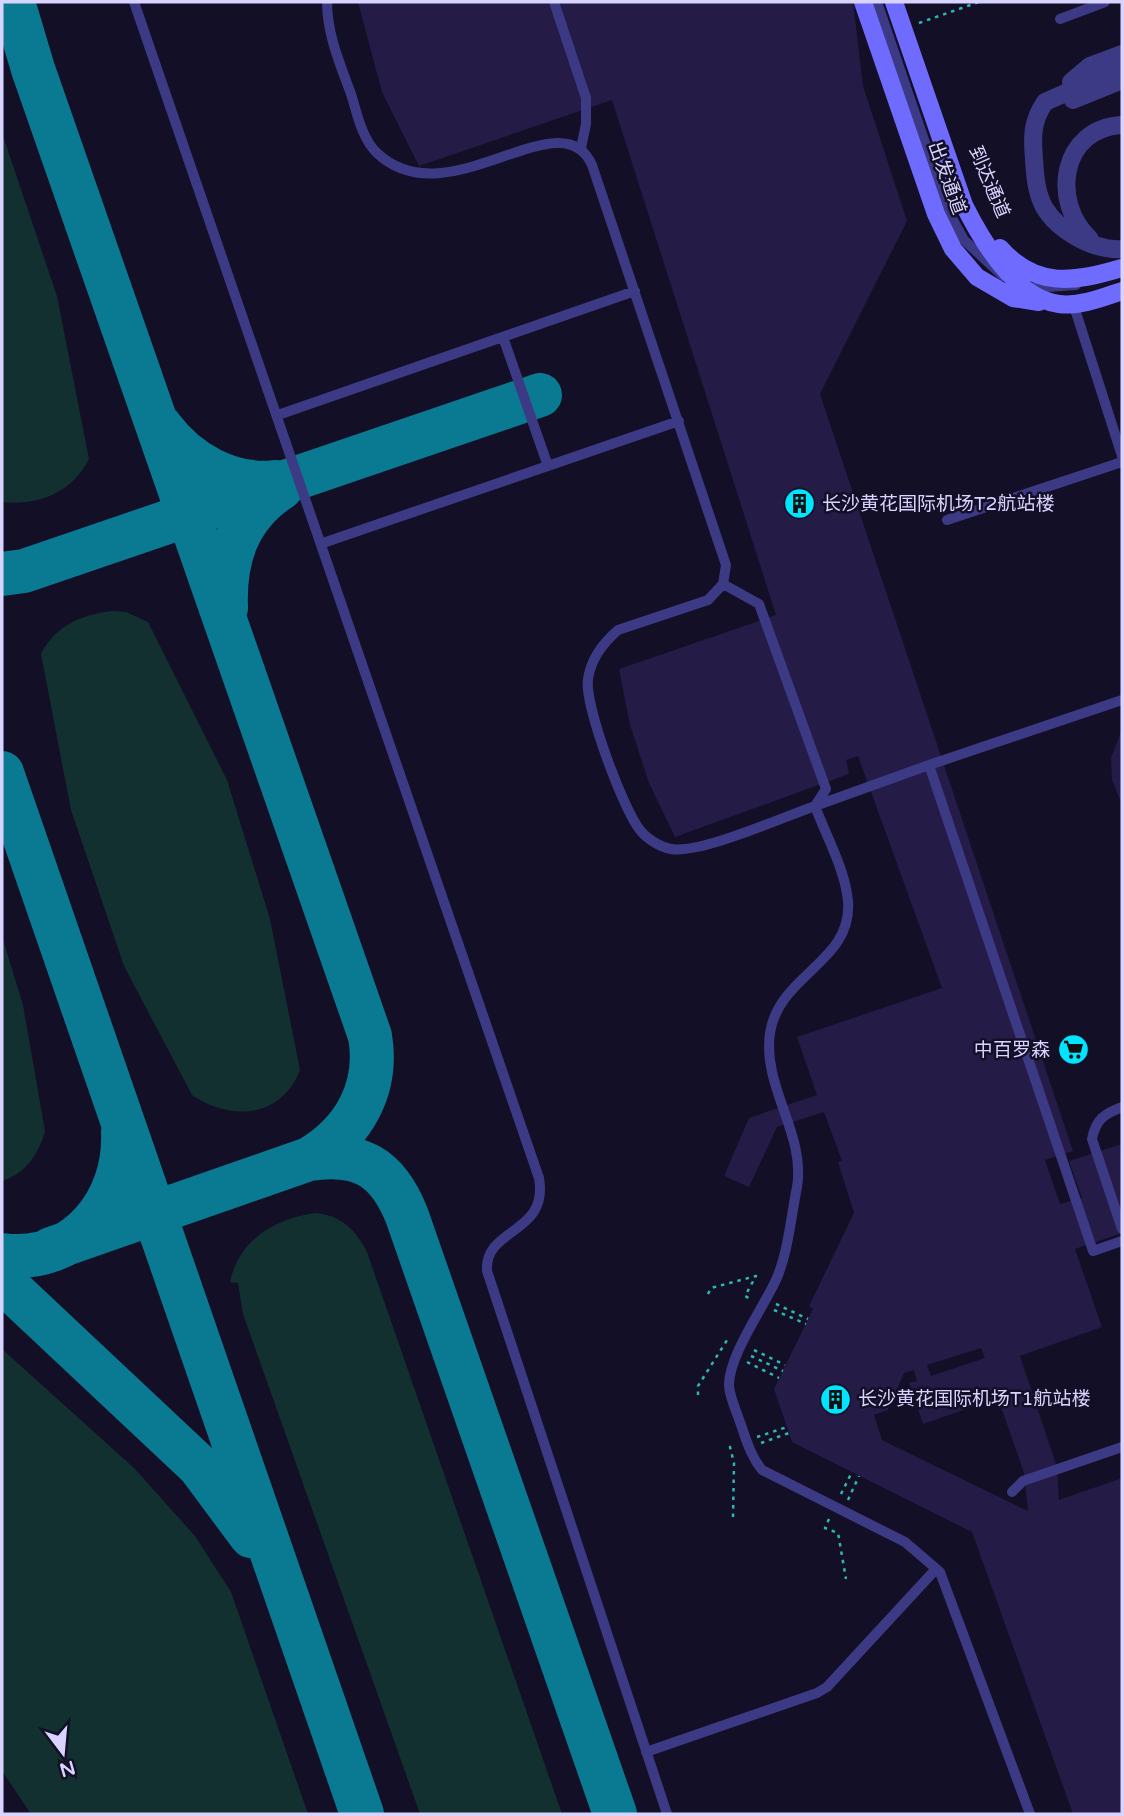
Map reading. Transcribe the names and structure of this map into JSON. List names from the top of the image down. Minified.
{"streets":{"street":["出发通道","到达通道"]},"places":{"building":["长沙黄花国际机场T2航站楼","长沙黄花国际机场T1航站楼"],"supermarket":["中百罗森"]},"north":"bottom"}
